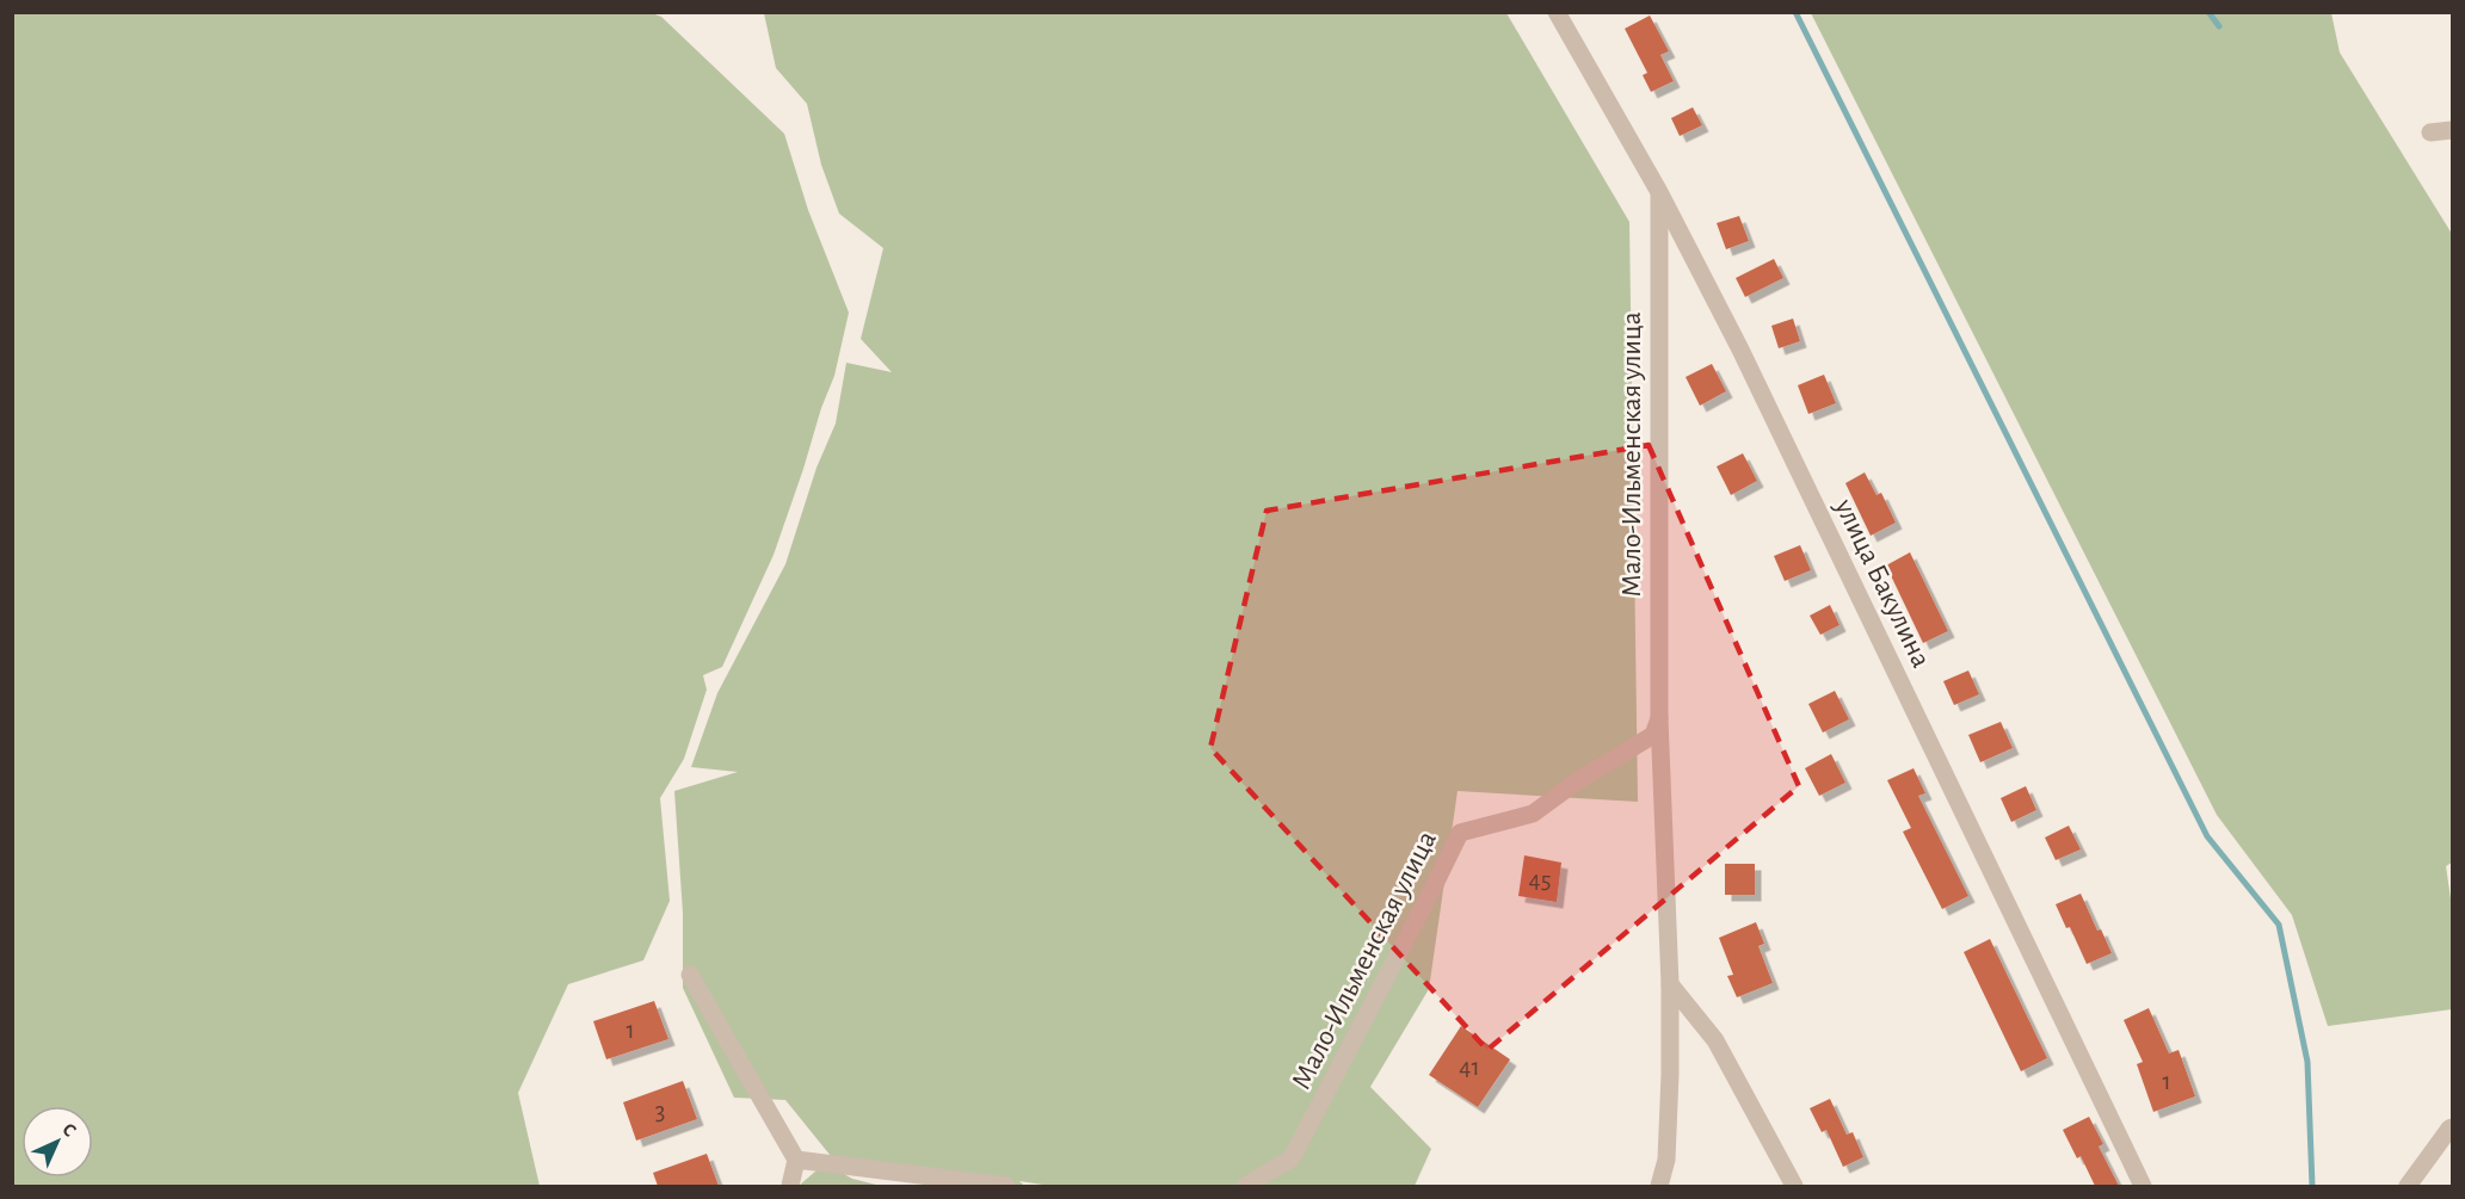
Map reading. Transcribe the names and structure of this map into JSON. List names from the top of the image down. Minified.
{"streets":{"street":["Мало-Ильменская улица","улица Бакулина"]},"crossings":[["Мало-Ильменская улица","улица Бакулина"]],"house_numbers":["45","1","41","1","3"],"north":"top right"}
